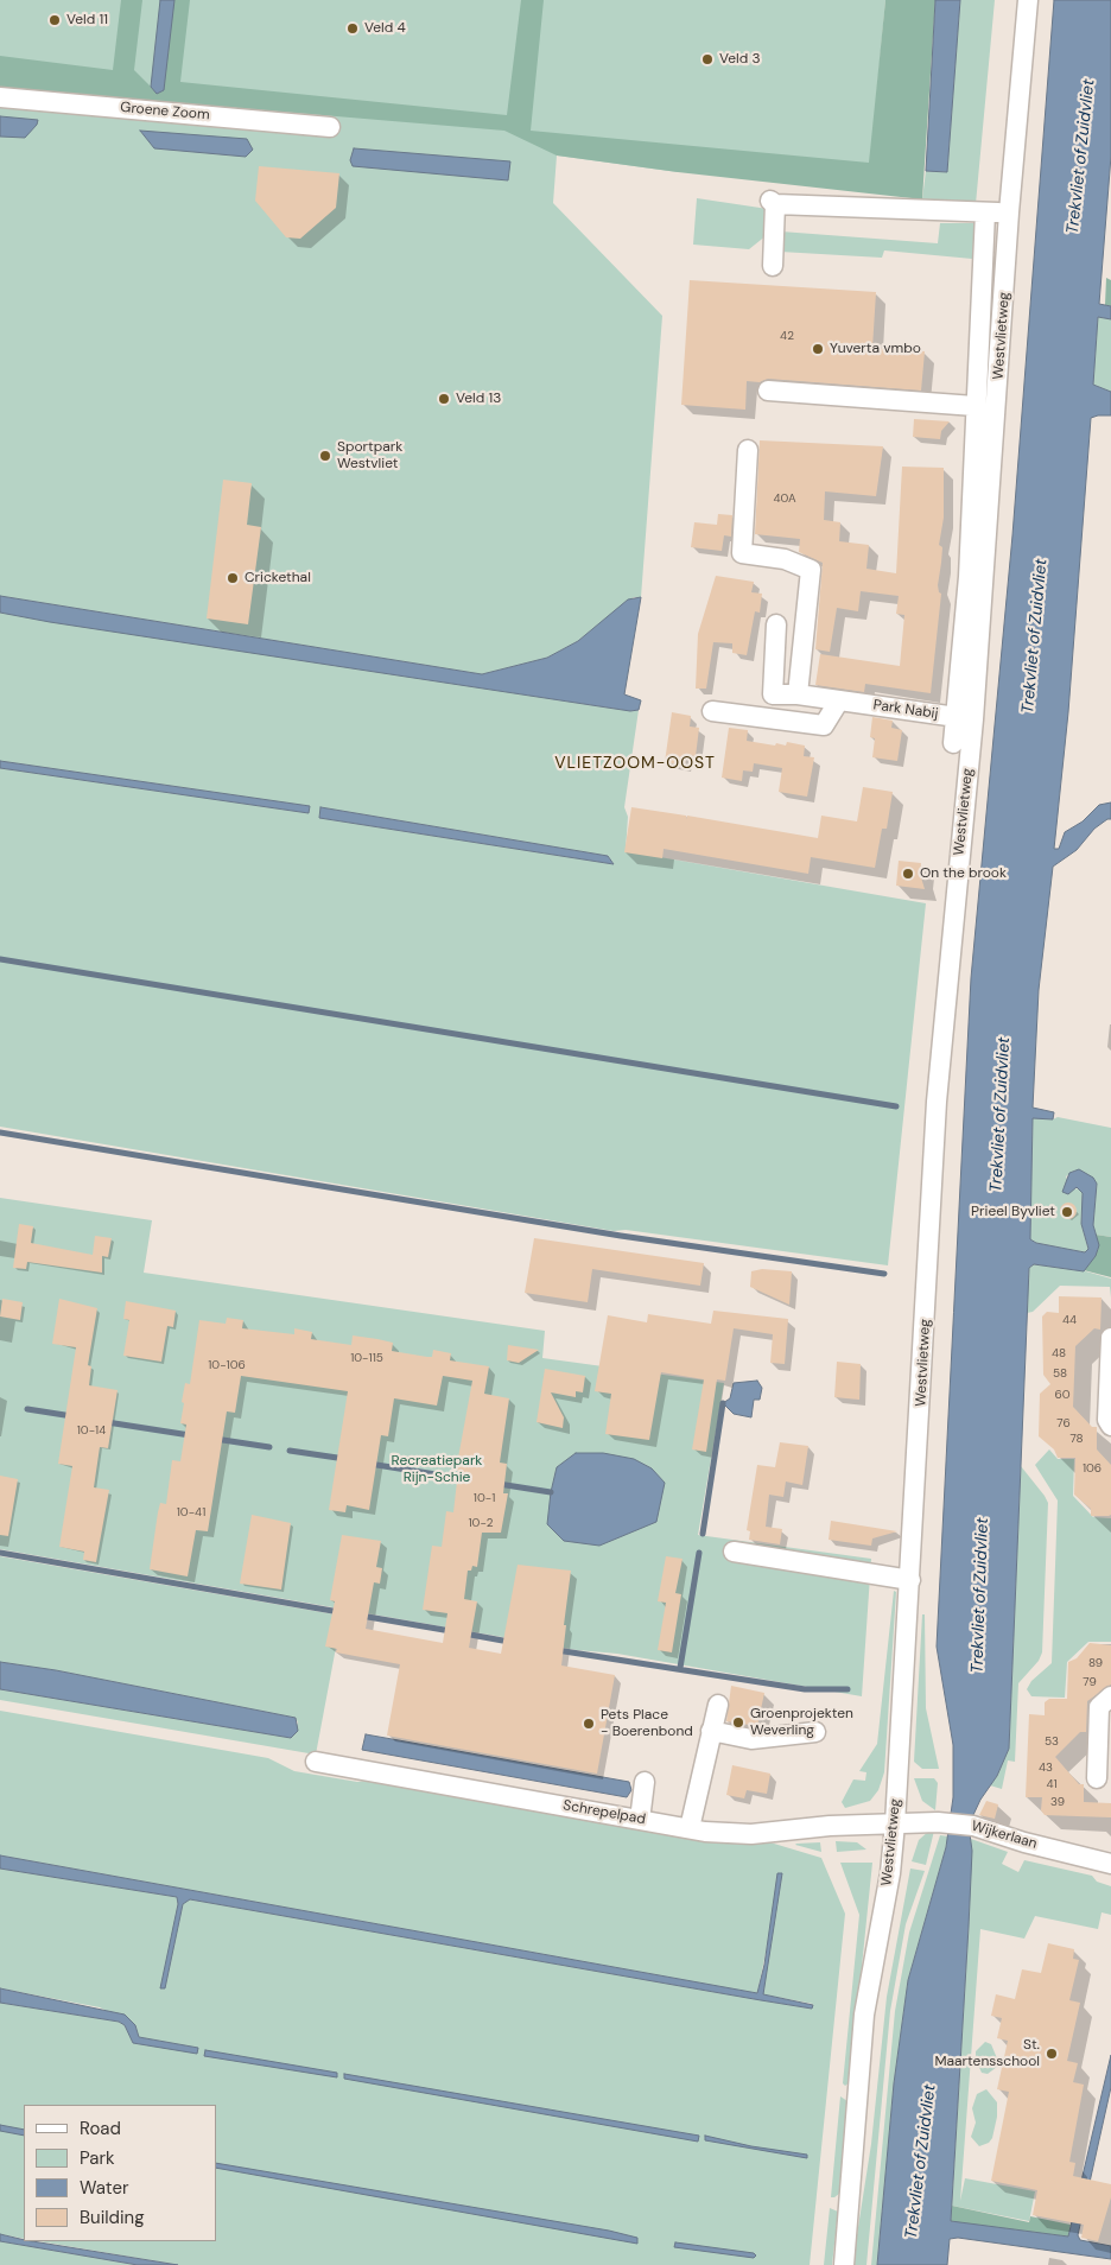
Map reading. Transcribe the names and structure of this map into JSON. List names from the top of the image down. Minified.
{"streets":{"street":["Groene Zoom","Westvlietweg","Park Nabij","Schrepelpad","Wijkerlaan"]},"crossings":[["Westvlietweg","Park Nabij"],["Westvlietweg","Schrepelpad"],["Westvlietweg","Wijkerlaan"],["Schrepelpad","Wijkerlaan"]],"districts":["VLIETZOOM-OOST"],"water":["Trekvliet of Zuidvliet"],"parks":["Recreatiepark Rijn-Schie"],"places":["Veld 11","Veld 4","Veld 3","Yuverta vmbo","Veld 13","Sportpark Westvliet","Crickethal","On the brook","Prieel Byvliet","Groenprojekten Weverling","Pets Place - Boerenbond","St. Maartensschool"],"house_numbers":["42","40A","44","48","10-115","10-106","58","60","76","10-14","78","106","10-1","10-41","10-2","89","79","53","43","41","39"],"legend":["Road","Park","Water","Building"]}
